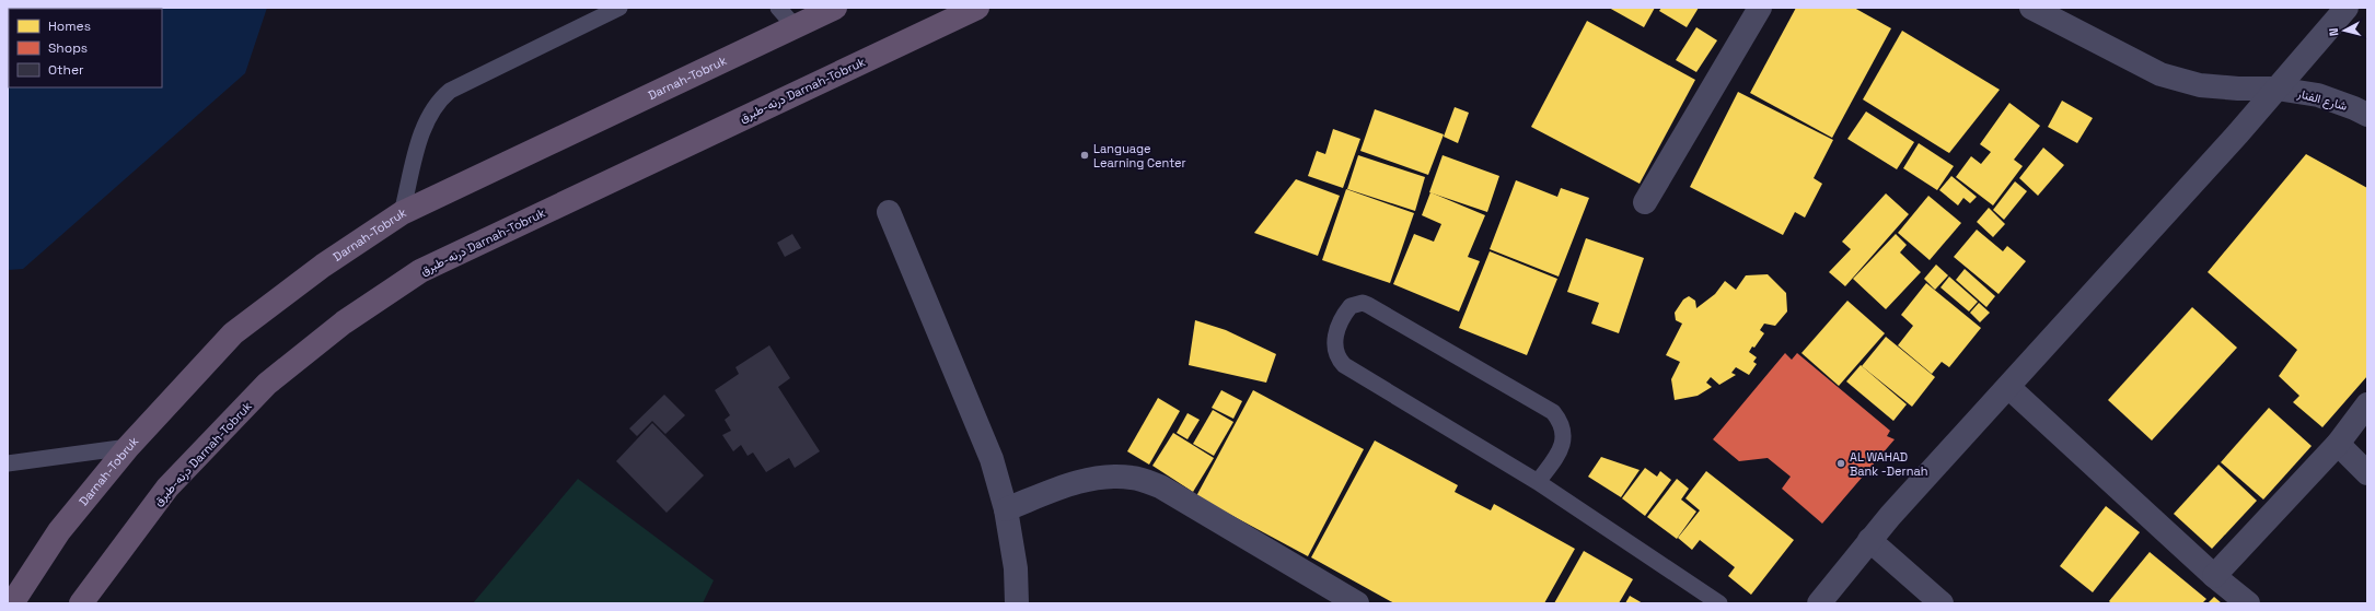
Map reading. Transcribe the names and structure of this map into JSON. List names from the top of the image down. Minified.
{"streets":{"highway":["Darnah-Tobruk","درنه-طبرق Darnah-Tobruk"],"street":["شارع الفنار"]},"places":["Language Learning Center","AL WAHAD Bank -Dernah"],"legend":["Homes","Shops","Other"],"north":"left"}
